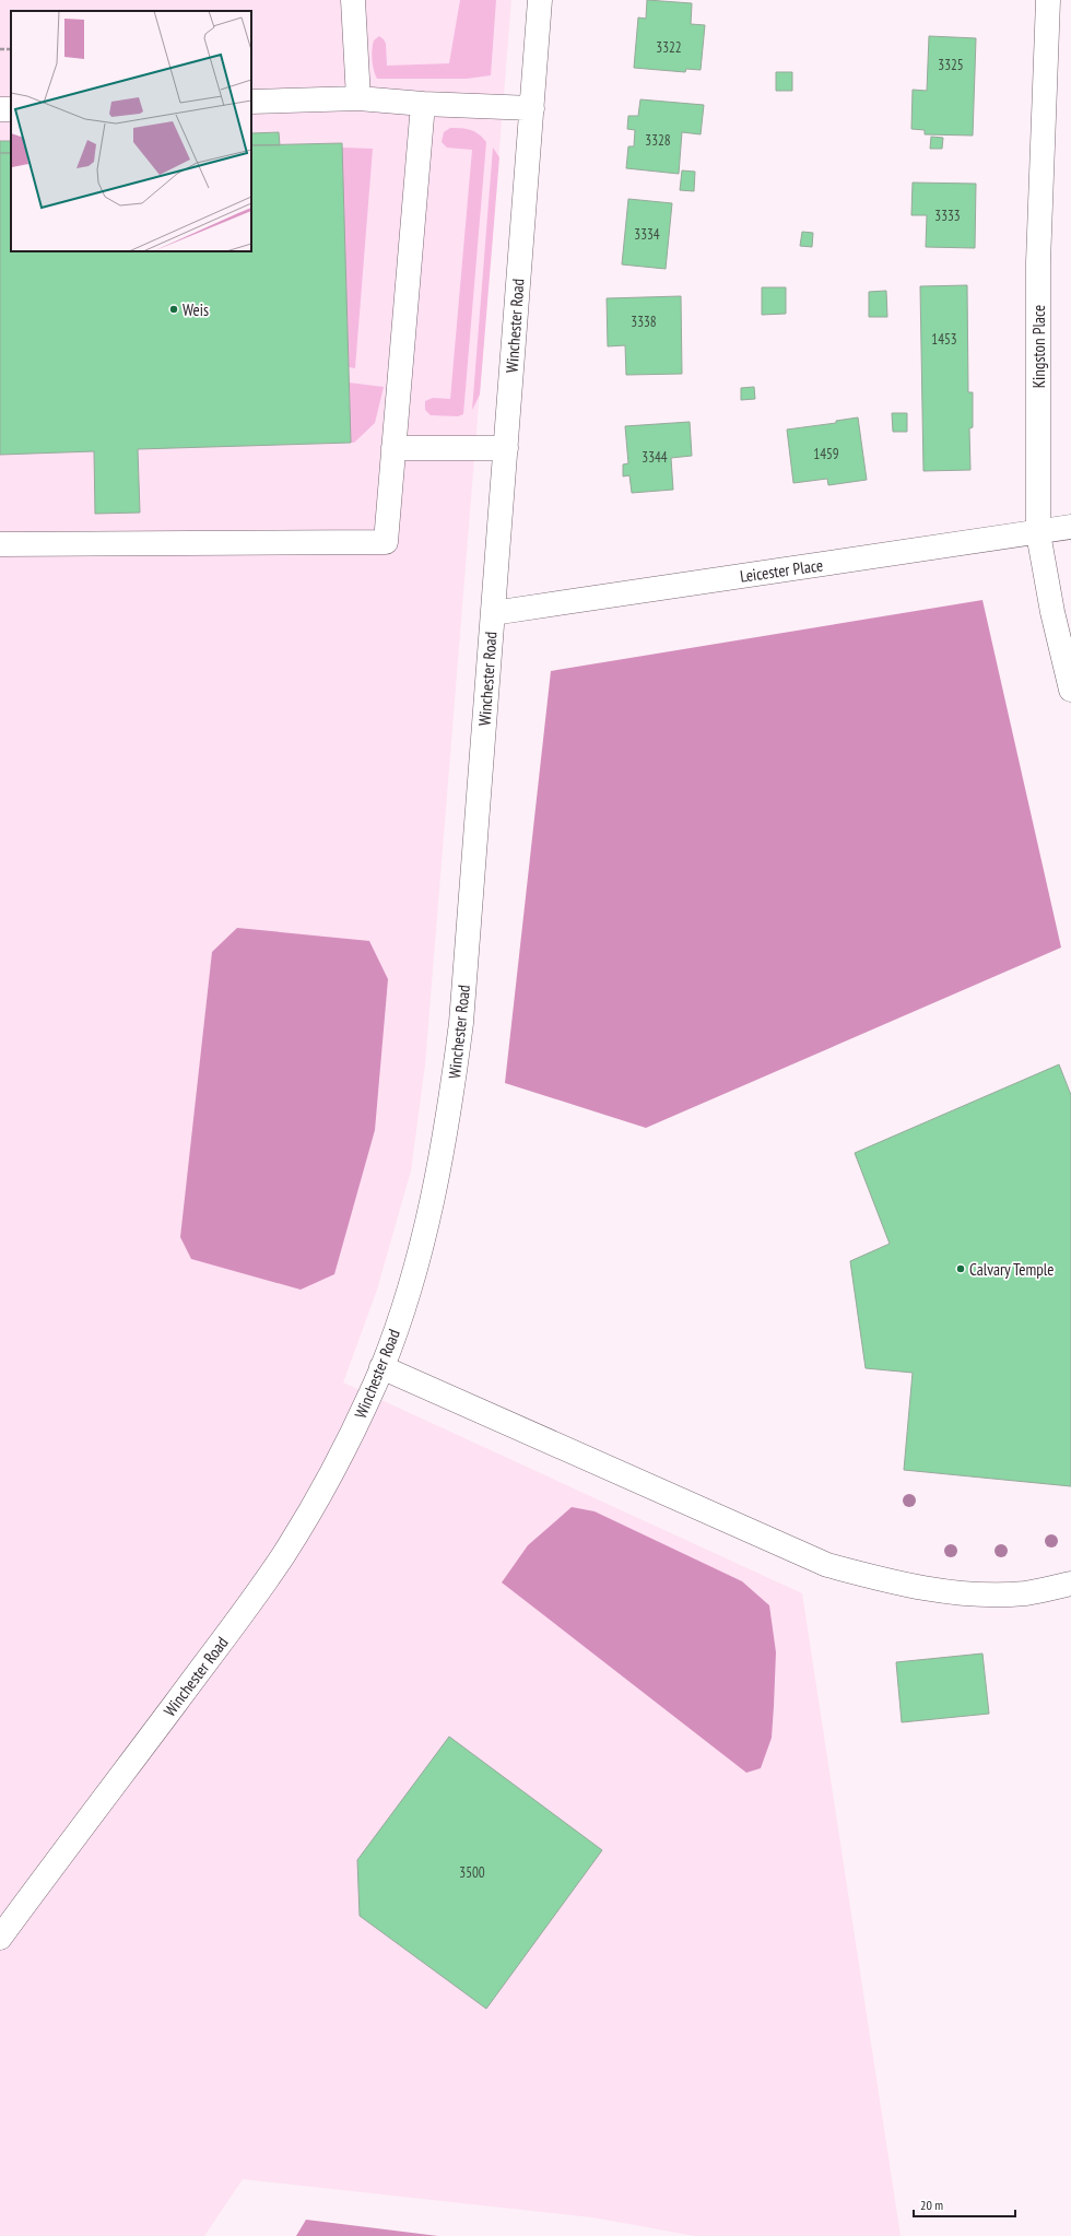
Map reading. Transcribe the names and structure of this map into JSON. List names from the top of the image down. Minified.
{"streets":{"street":["Winchester Road","Kingston Place","Leicester Place"]},"crossings":[["Winchester Road","Leicester Place"],["Kingston Place","Leicester Place"]],"places":["Weis","Calvary Temple"],"house_numbers":["3322","3325","3328","3333","3334","3338","1453","1459","3344","3500"],"scale_bar":"20 m"}
